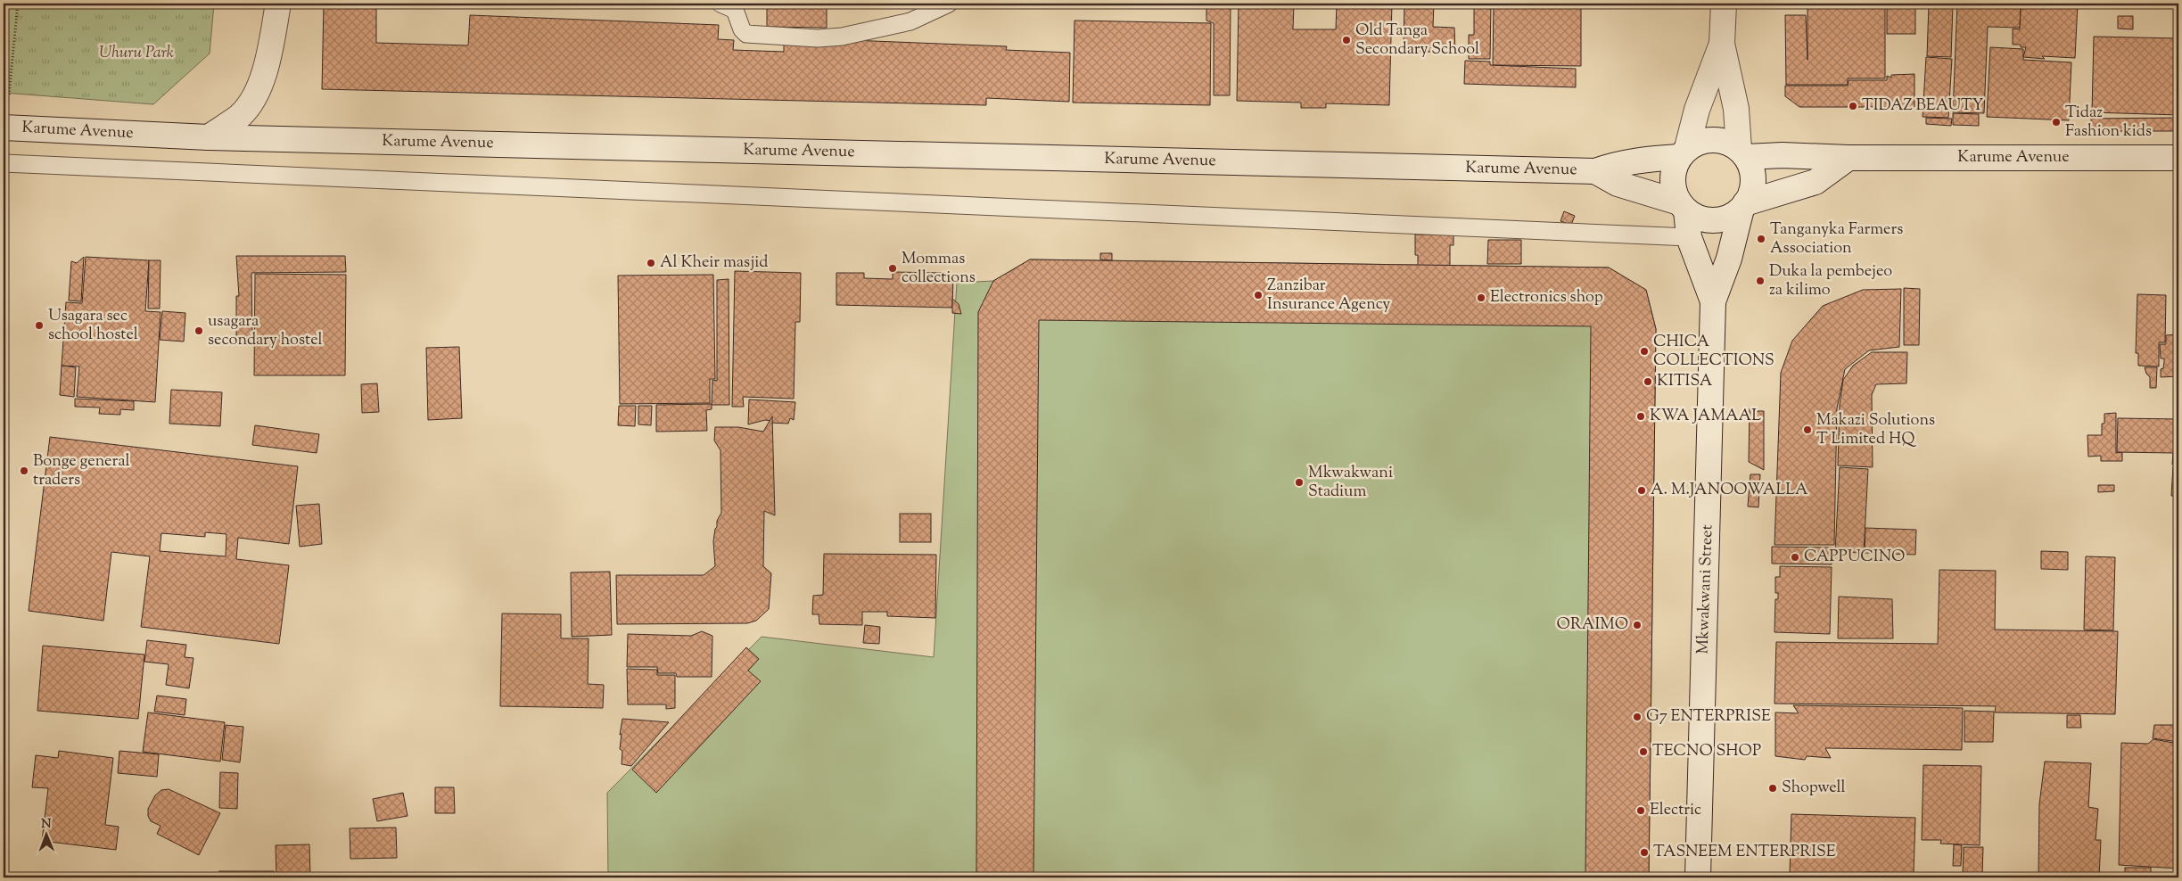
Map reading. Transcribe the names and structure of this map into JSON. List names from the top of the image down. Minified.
{"streets":{"main road":["Karume Avenue","Mkwakwani Street"]},"crossings":[["Karume Avenue","Mkwakwani Street"]],"parks":["Uhuru Park"],"places":["Old Tanga Secondary School","TIDAZ BEAUTY","Tidaz Fashion kids","Tanganyka Farmers Association","Al Kheir masjid","Mommas collections","Duka la pembejeo za kilimo","Zanzibar Insurance Agency","Electronics shop","Usagara sec school hostel","usagara secondary hostel","CHICA COLLECTIONS","KITISA","KWA JAMAAL","Makazi Solutions T Limited HQ","Bonge general traders","Mkwakwani Stadium","A. M.JANOOWALLA","CAPPUCINO","ORAIMO","G7 ENTERPRISE","TECNO SHOP","Shopwell","Electric","TASNEEM ENTERPRISE"],"north":"top"}
